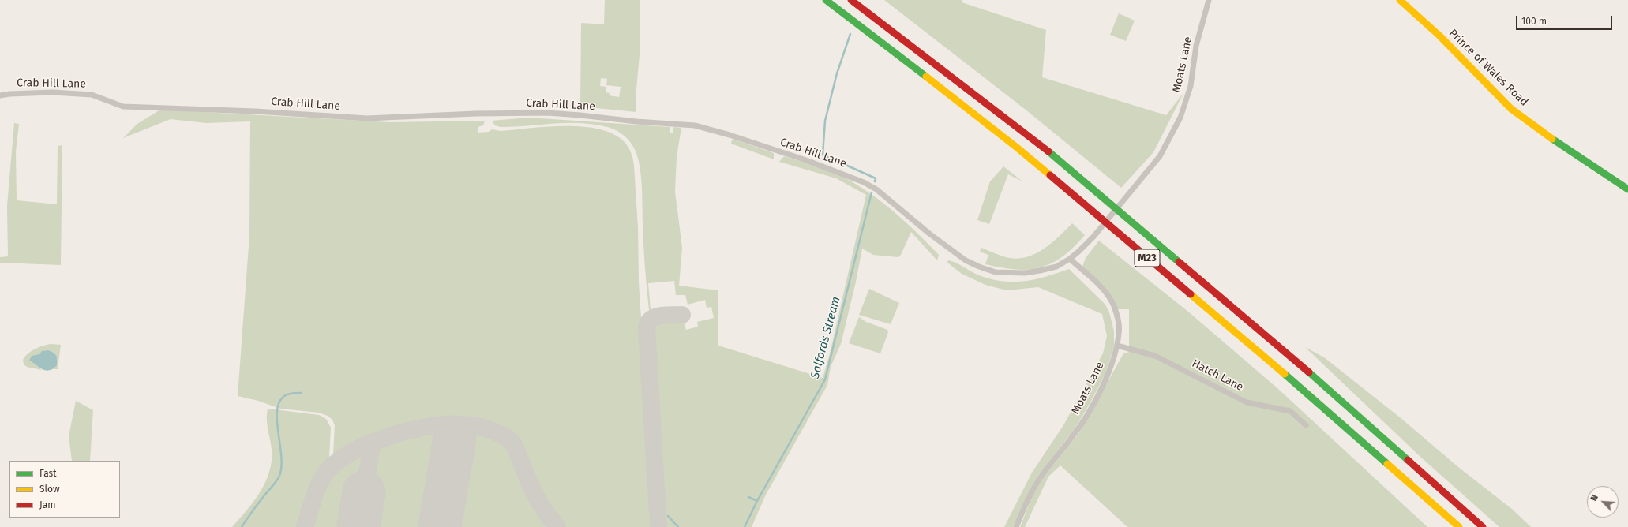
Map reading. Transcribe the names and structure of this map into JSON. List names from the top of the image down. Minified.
{"streets":{"main road":["Prince of Wales Road","M23"],"street":["Moats Lane","Crab Hill Lane","Hatch Lane"]},"crossings":[["Moats Lane","Crab Hill Lane"],["Moats Lane","Hatch Lane"]],"water":["Salfords Stream"],"legend":["Fast","Slow","Jam"],"scale_bar":"100 m","north":"top left"}
